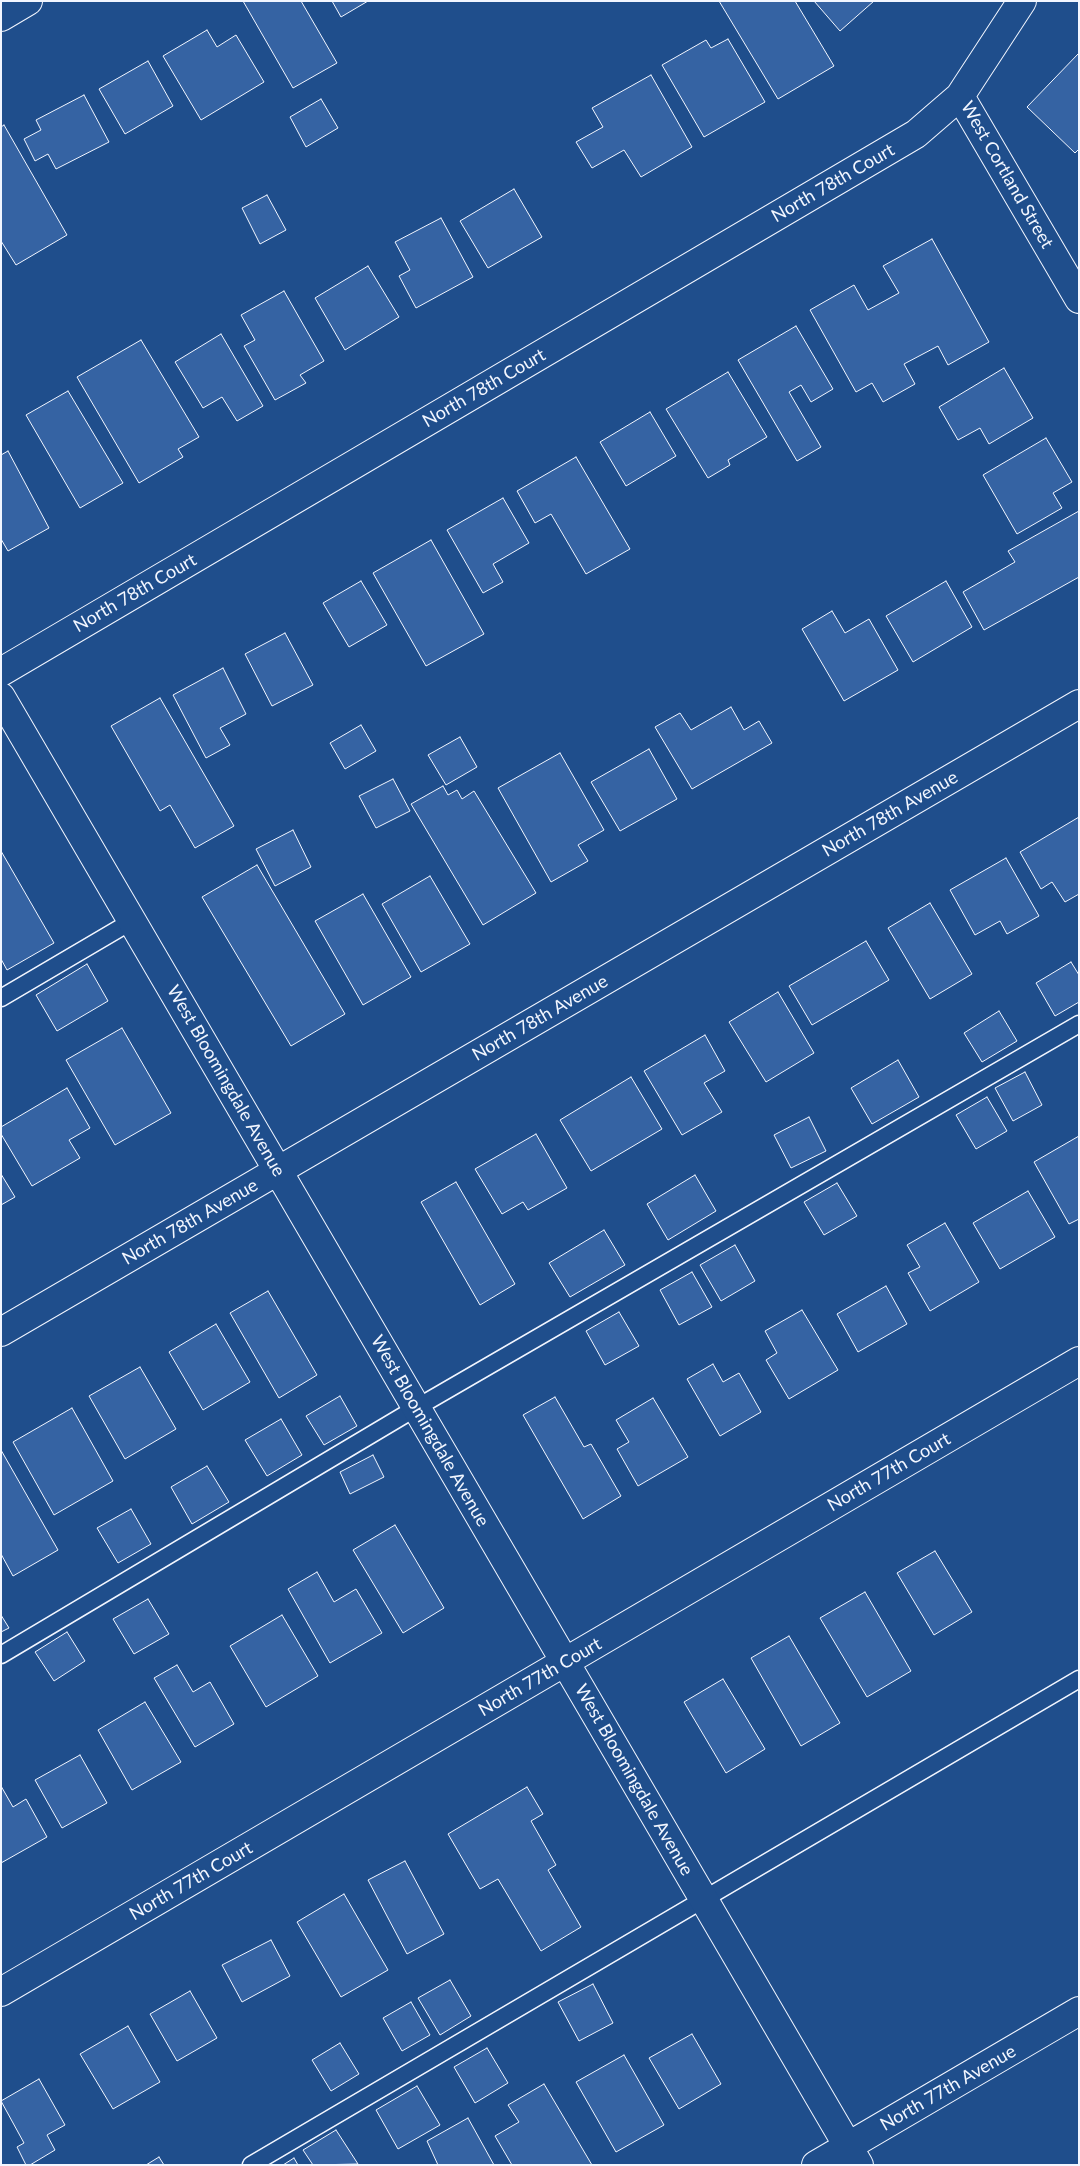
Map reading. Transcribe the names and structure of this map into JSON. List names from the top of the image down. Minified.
{"streets":{"street":["West Cortland Street","North 78th Court","North 78th Avenue","West Bloomingdale Avenue","North 77th Court","North 77th Avenue"]},"crossings":[["West Cortland Street","North 78th Court"],["North 78th Avenue","West Bloomingdale Avenue"],["West Bloomingdale Avenue","North 77th Court"],["West Bloomingdale Avenue","North 77th Avenue"]]}
